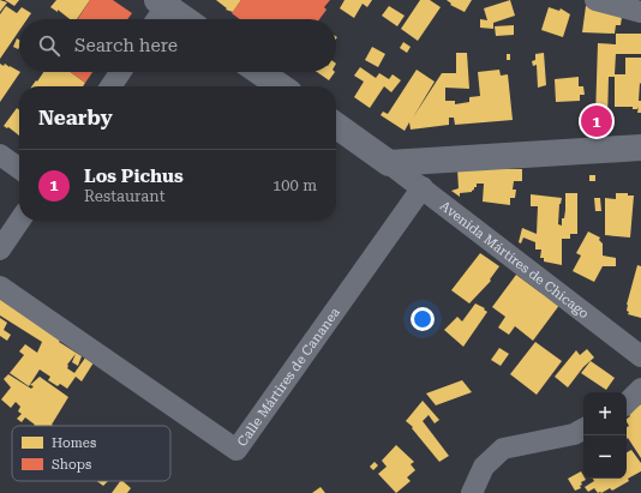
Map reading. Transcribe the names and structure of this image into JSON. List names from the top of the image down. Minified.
{"streets":{"street":["Avenida Mártires de Chicago","Calle Mártires de Cananea"]},"crossings":[["Avenida Mártires de Chicago","Calle Mártires de Cananea"]],"legend":["Homes","Shops"],"page":{"search":"Search here","heading":"Nearby","pins":"1","list":[{"mark":"1","name":"Los Pichus","note":"Restaurant","value":"100 m"}],"map_buttons":["+","−"]}}
